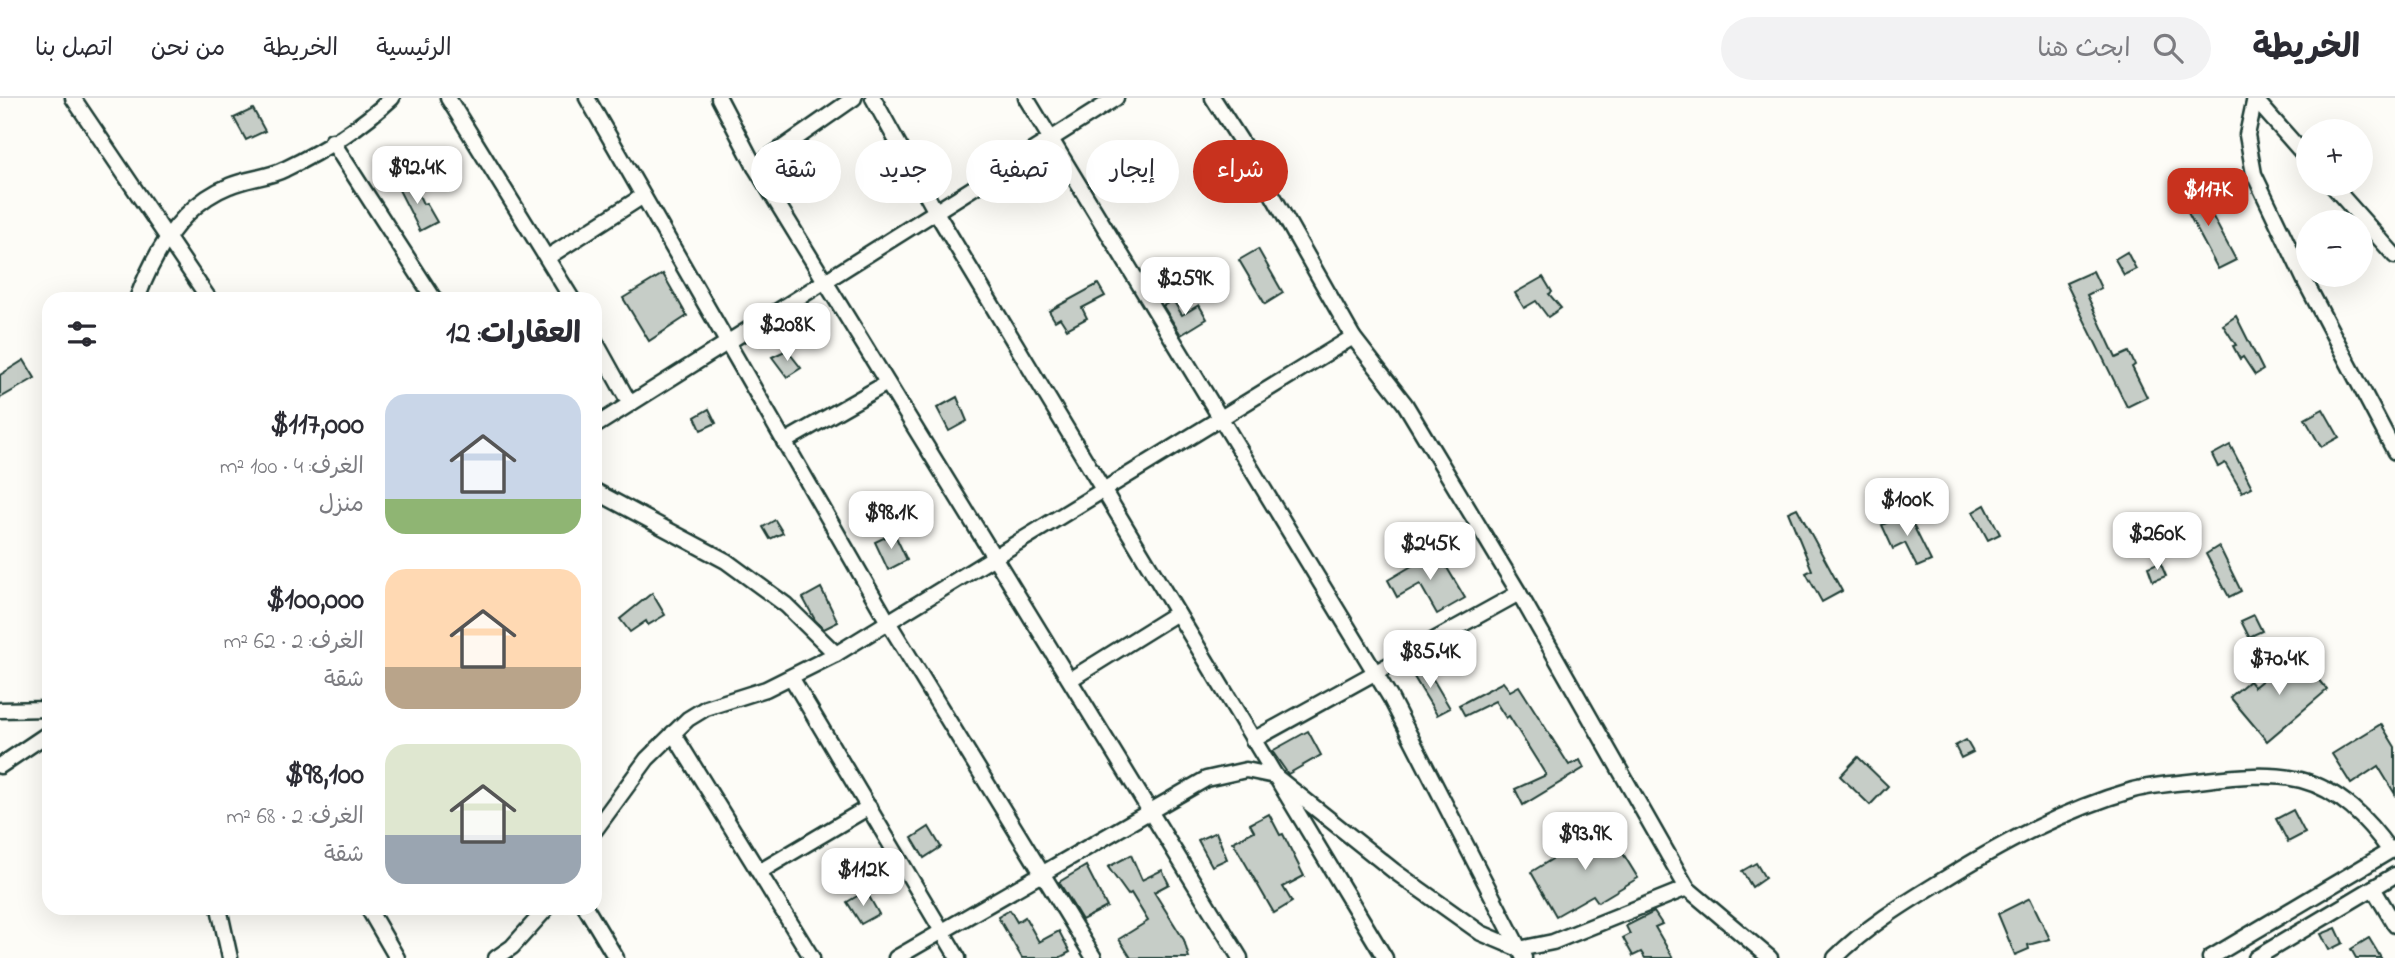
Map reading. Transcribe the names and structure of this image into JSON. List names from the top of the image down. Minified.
{"page":{"header":"الخريطة","search":"ابحث هنا","nav":["الرئيسية","الخريطة","من نحن","اتصل بنا"],"map_buttons":["+","−"],"chip":["شراء","إيجار","تصفية","جديد","شقة"],"price":["$92.4K","$117K","$259K","$208K","$100K","$98.1K","$260K","$245K","$85.4K","$70.4K","$93.9K","$112K"],"heading":"العقارات: 12","list":[{"name":"$117,000","note":"الغرف: 4 · 100 m² · منزل"},{"name":"$100,000","note":"الغرف: 2 · 62 m² · شقة"},{"name":"$98,100","note":"الغرف: 2 · 68 m² · شقة"}]}}
